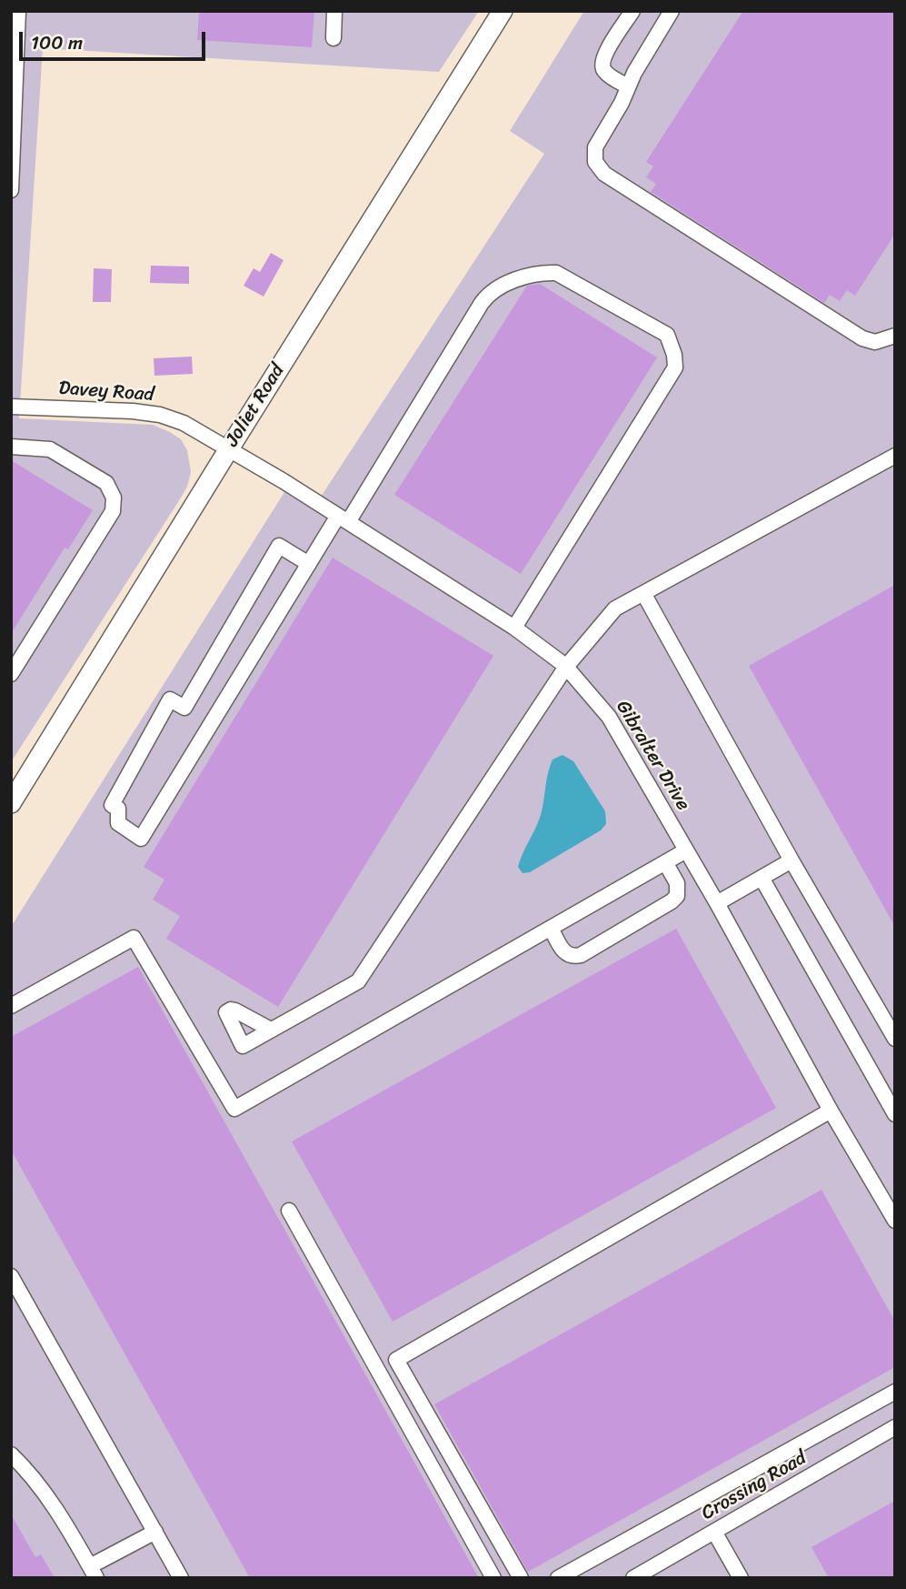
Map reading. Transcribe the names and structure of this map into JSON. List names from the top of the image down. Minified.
{"streets":{"main road":["Joliet Road"],"street":["Davey Road","Gibralter Drive","Crossing Road"]},"crossings":[["Davey Road","Joliet Road"],["Davey Road","Gibralter Drive"],["Joliet Road","Gibralter Drive"]],"scale_bar":"100 m"}
